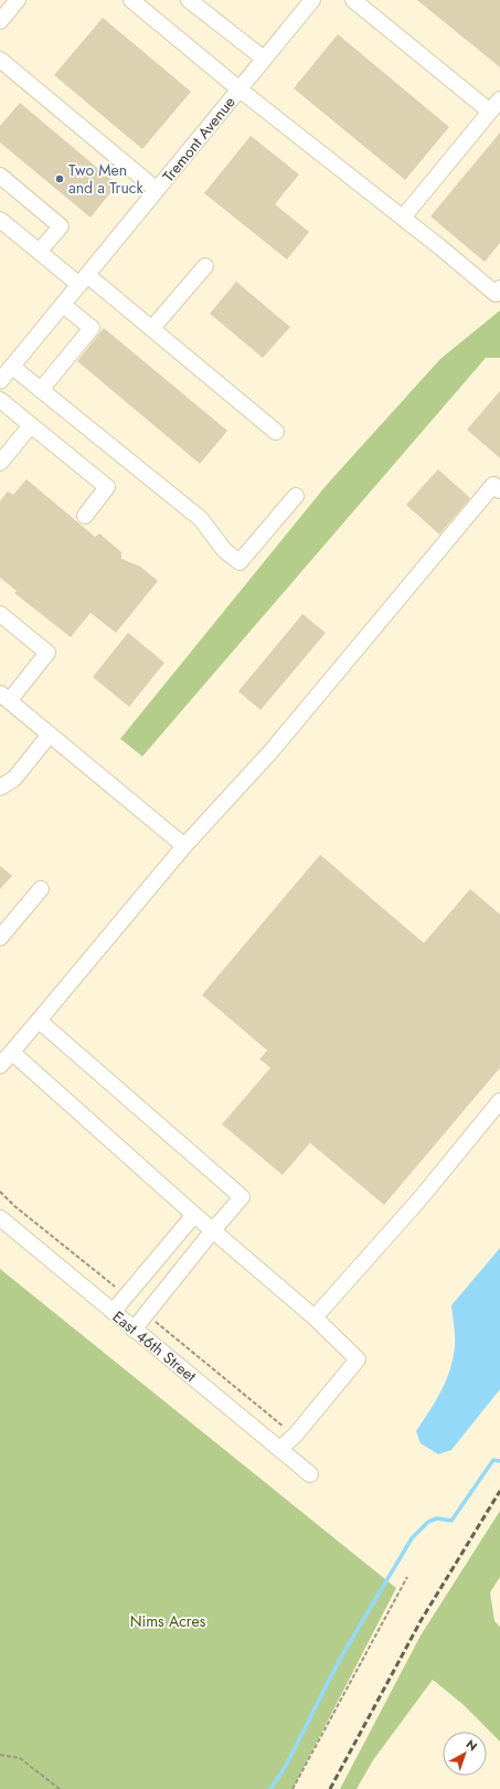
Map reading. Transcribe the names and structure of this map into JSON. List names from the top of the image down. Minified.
{"streets":{"street":["Tremont Avenue","East 46th Street"]},"parks":["Nims Acres"],"places":["Two Men and a Truck"],"north":"top right"}
